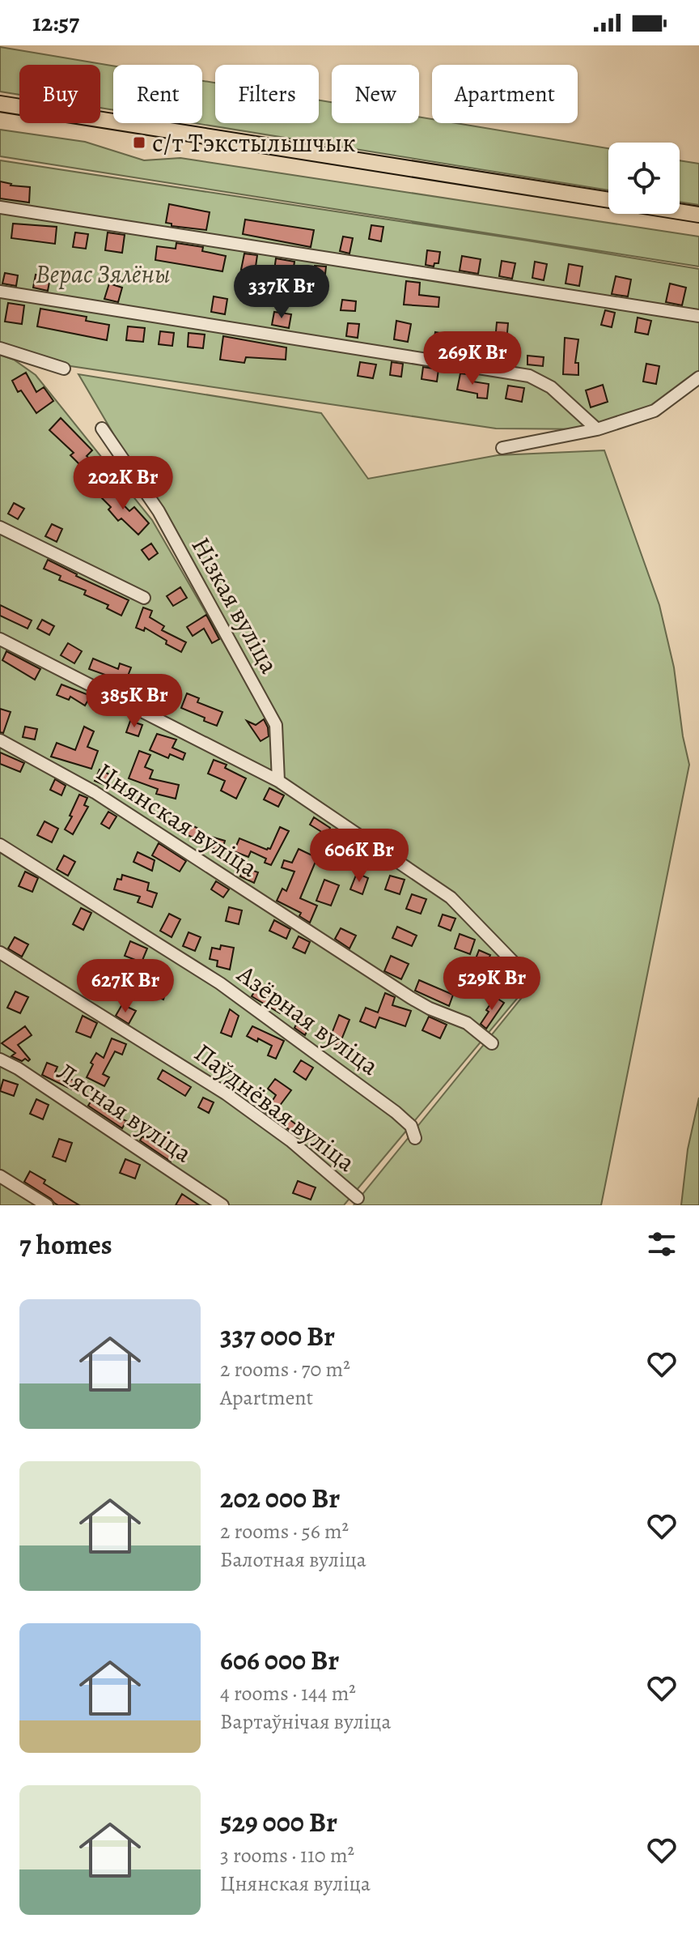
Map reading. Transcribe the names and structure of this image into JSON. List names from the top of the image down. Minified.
{"streets":{"street":["Нізкая вуліца","Цнянская вуліца","Азёрная вуліца","Паўднёвая вуліца","Лясная вуліца"]},"parks":["Верас Зялёны"],"places":{"transit":["с/т Тэкстыльшчык"]},"page":{"status":"12:57","chip":["Buy","Rent","Filters","New","Apartment"],"price":["337K Br","269K Br","202K Br","385K Br","606K Br","529K Br","627K Br"],"heading":"7 homes","list":[{"name":"337 000 Br","note":"2 rooms · 70 m² · Apartment"},{"name":"202 000 Br","note":"2 rooms · 56 m² · Балотная вуліца"},{"name":"606 000 Br","note":"4 rooms · 144 m² · Вартаўнічая вуліца"},{"name":"529 000 Br","note":"3 rooms · 110 m² · Цнянская вуліца"}]}}
